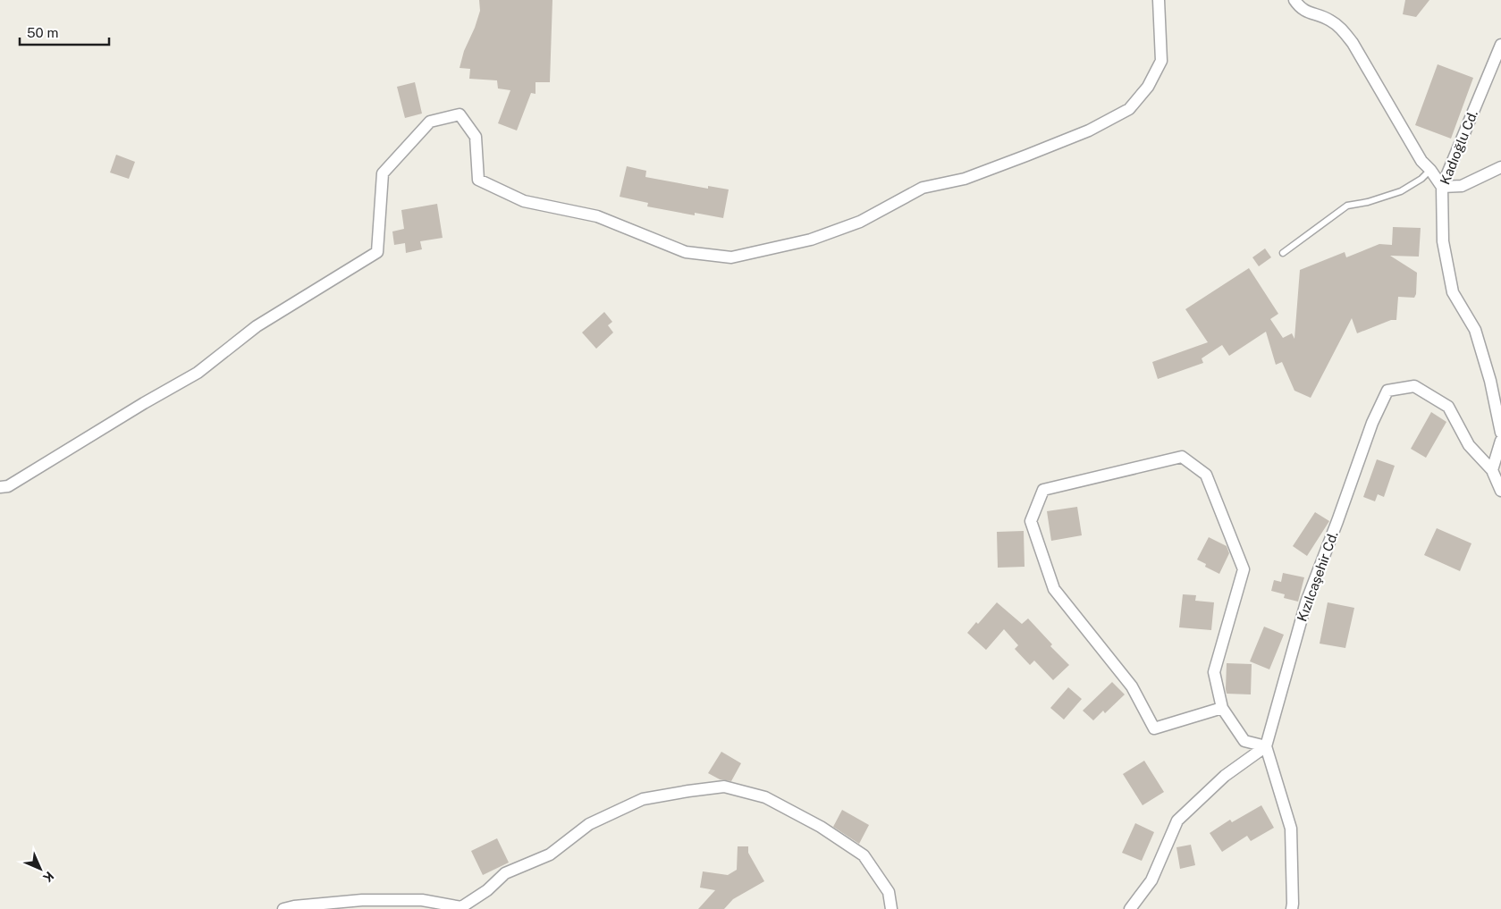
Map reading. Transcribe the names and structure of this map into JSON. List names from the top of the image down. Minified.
{"streets":{"street":["Kadıoğlu Cd.","Kızılcaşehir Cd."]},"scale_bar":"50 m","north":"bottom right"}
